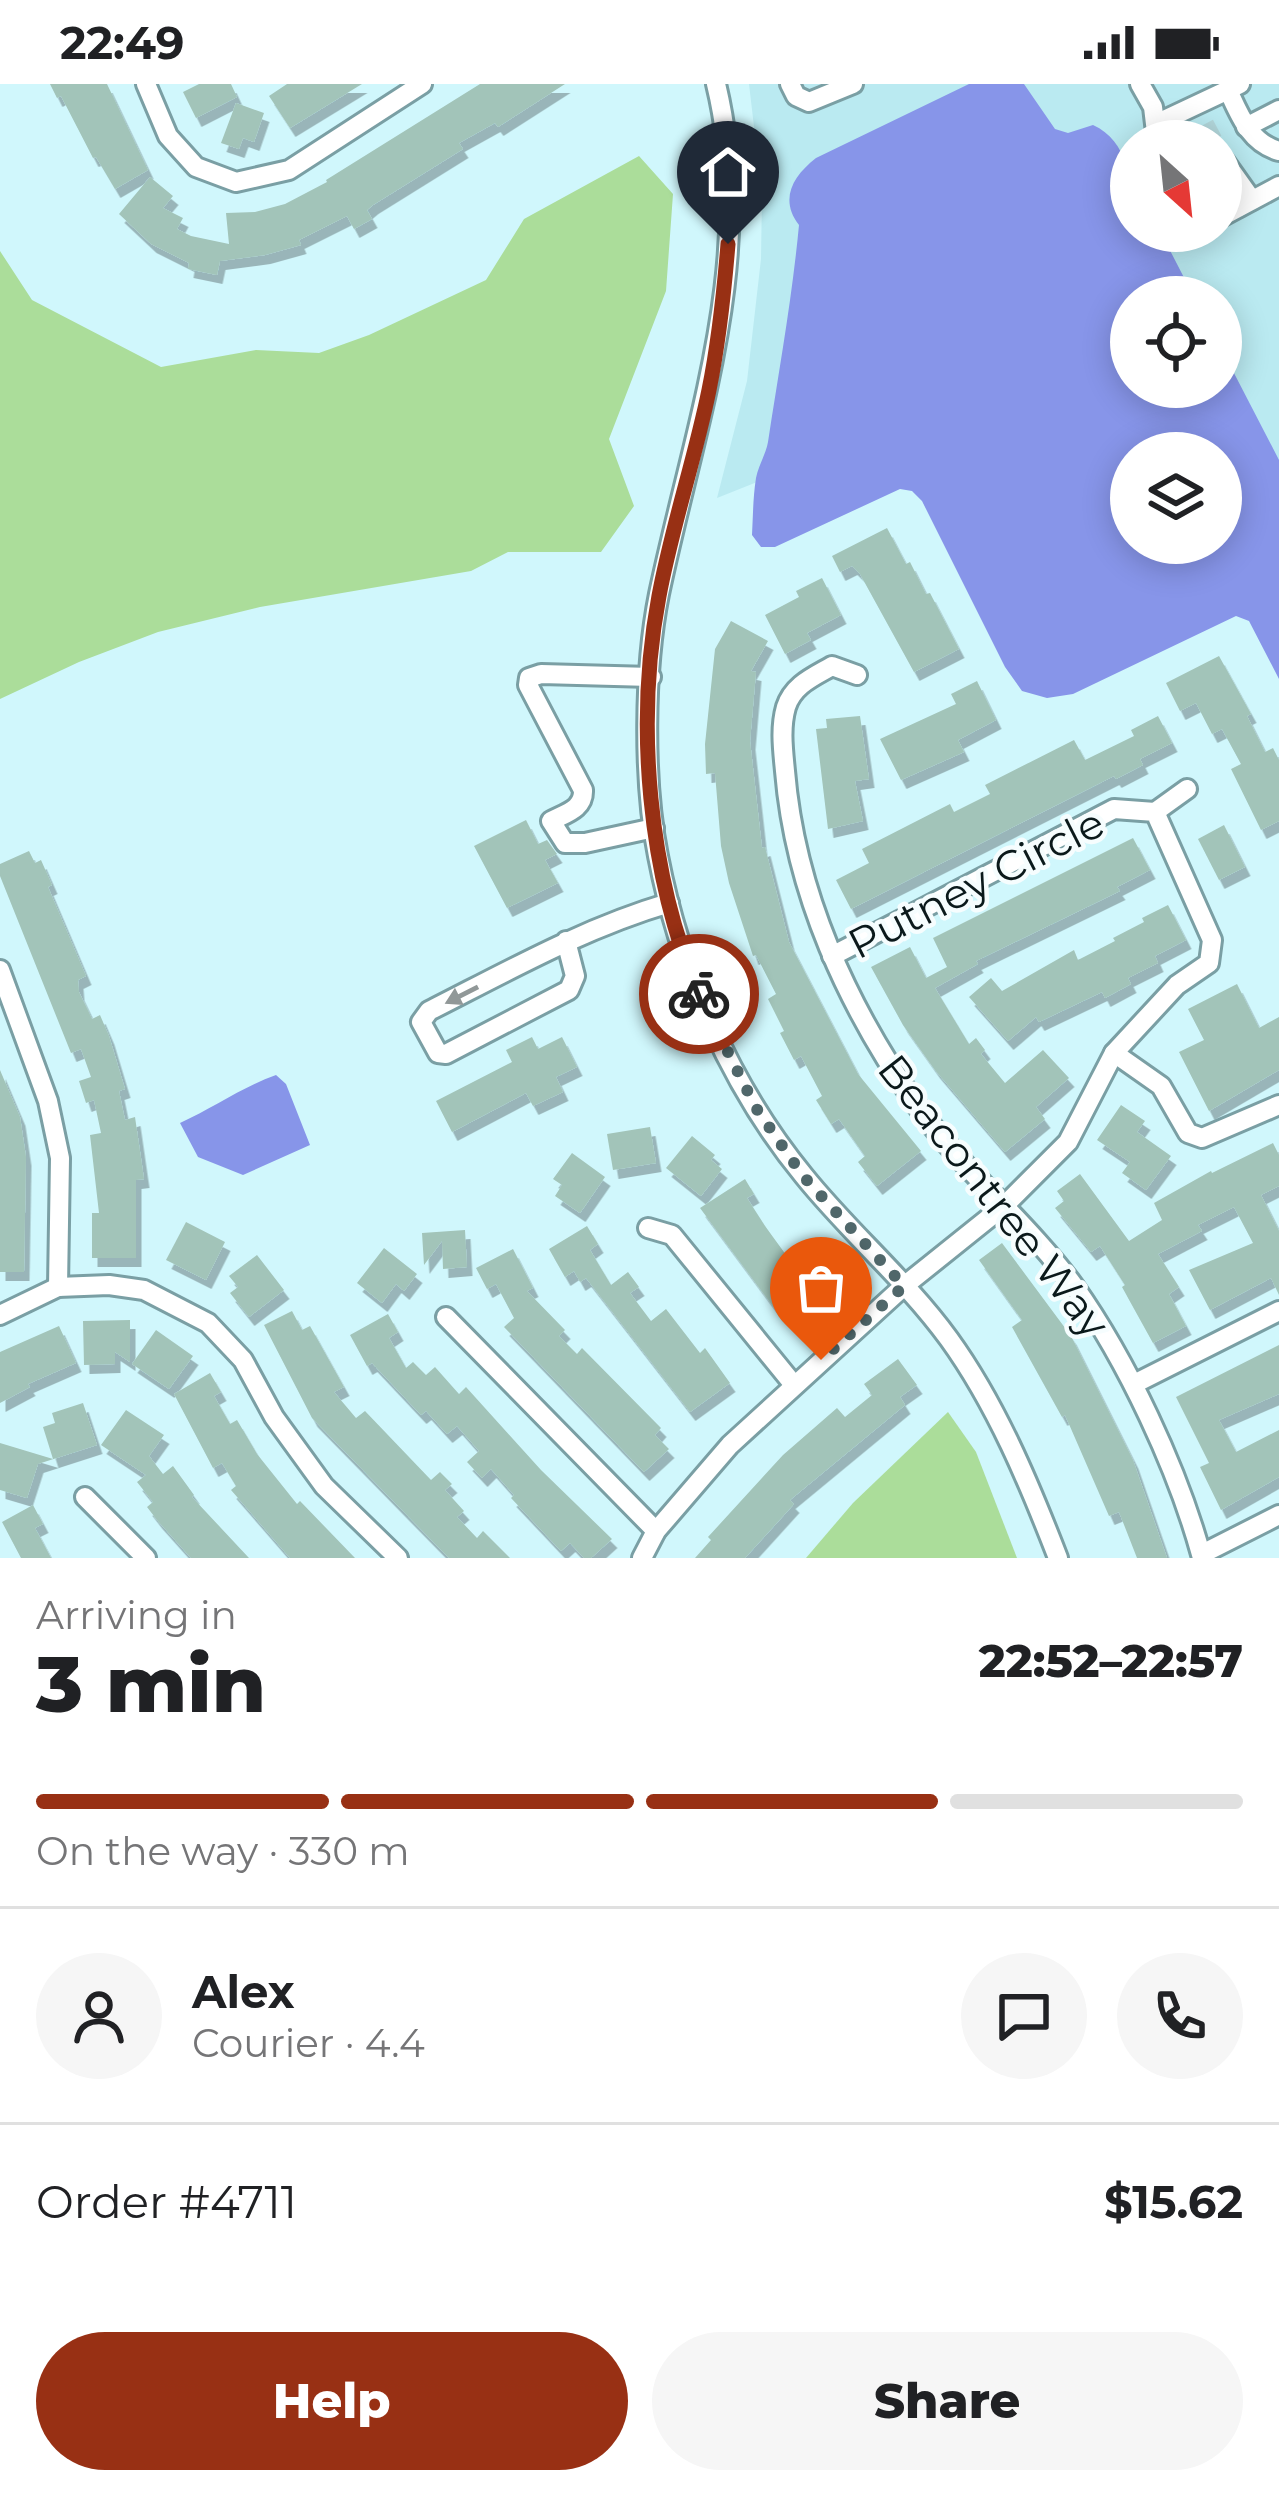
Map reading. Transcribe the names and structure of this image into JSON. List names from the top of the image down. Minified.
{"streets":{"street":["Putney Circle","Beacontree Way"]},"crossings":[["Putney Circle","Beacontree Way"]],"north":"bottom right","page":{"status":"22:49","heading":["3 min","Arriving in","22:52–22:57"],"panel":["Alex","Courier · 4.4","Order #4711","$15.62"],"bar":"On the way · 330 m","buttons":["Help","Share"]}}
